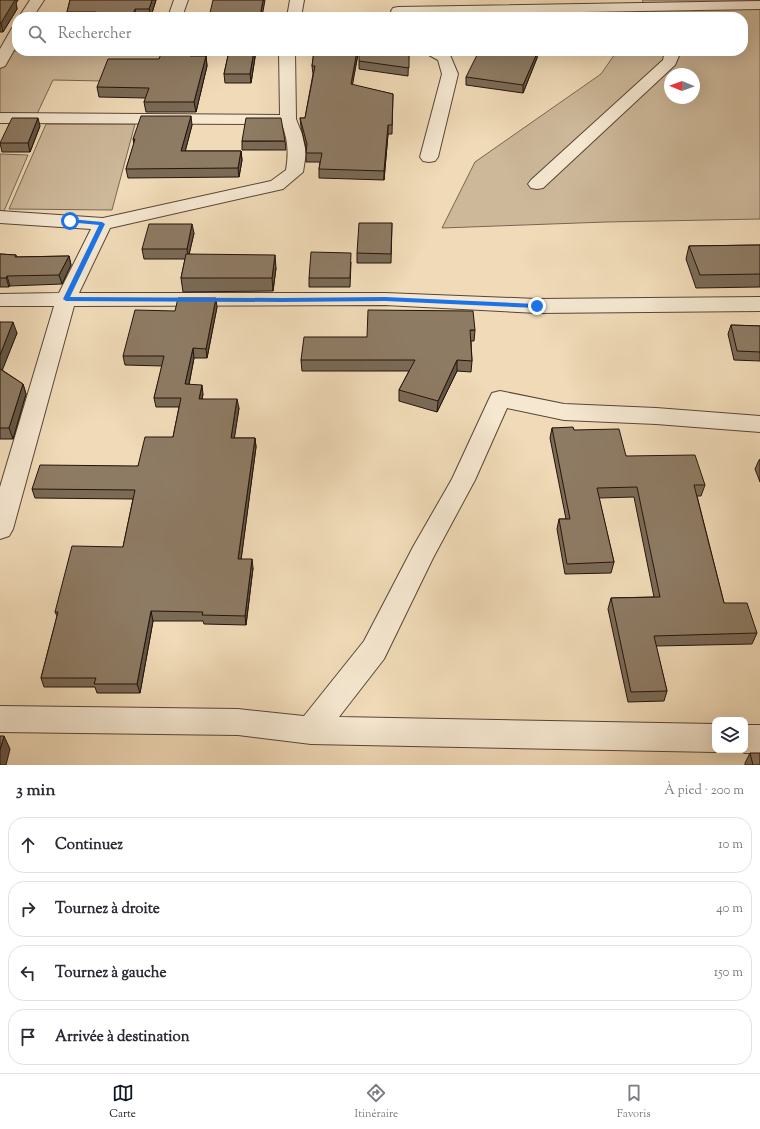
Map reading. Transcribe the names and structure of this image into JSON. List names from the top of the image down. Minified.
{"north":"left","page":{"search":"Rechercher","heading":["3 min","À pied · 200 m"],"list":[["Continuez","10 m"],["Tournez à droite","40 m"],["Tournez à gauche","150 m"],"Arrivée à destination"],"nav":["Carte","Itinéraire","Favoris"]}}
